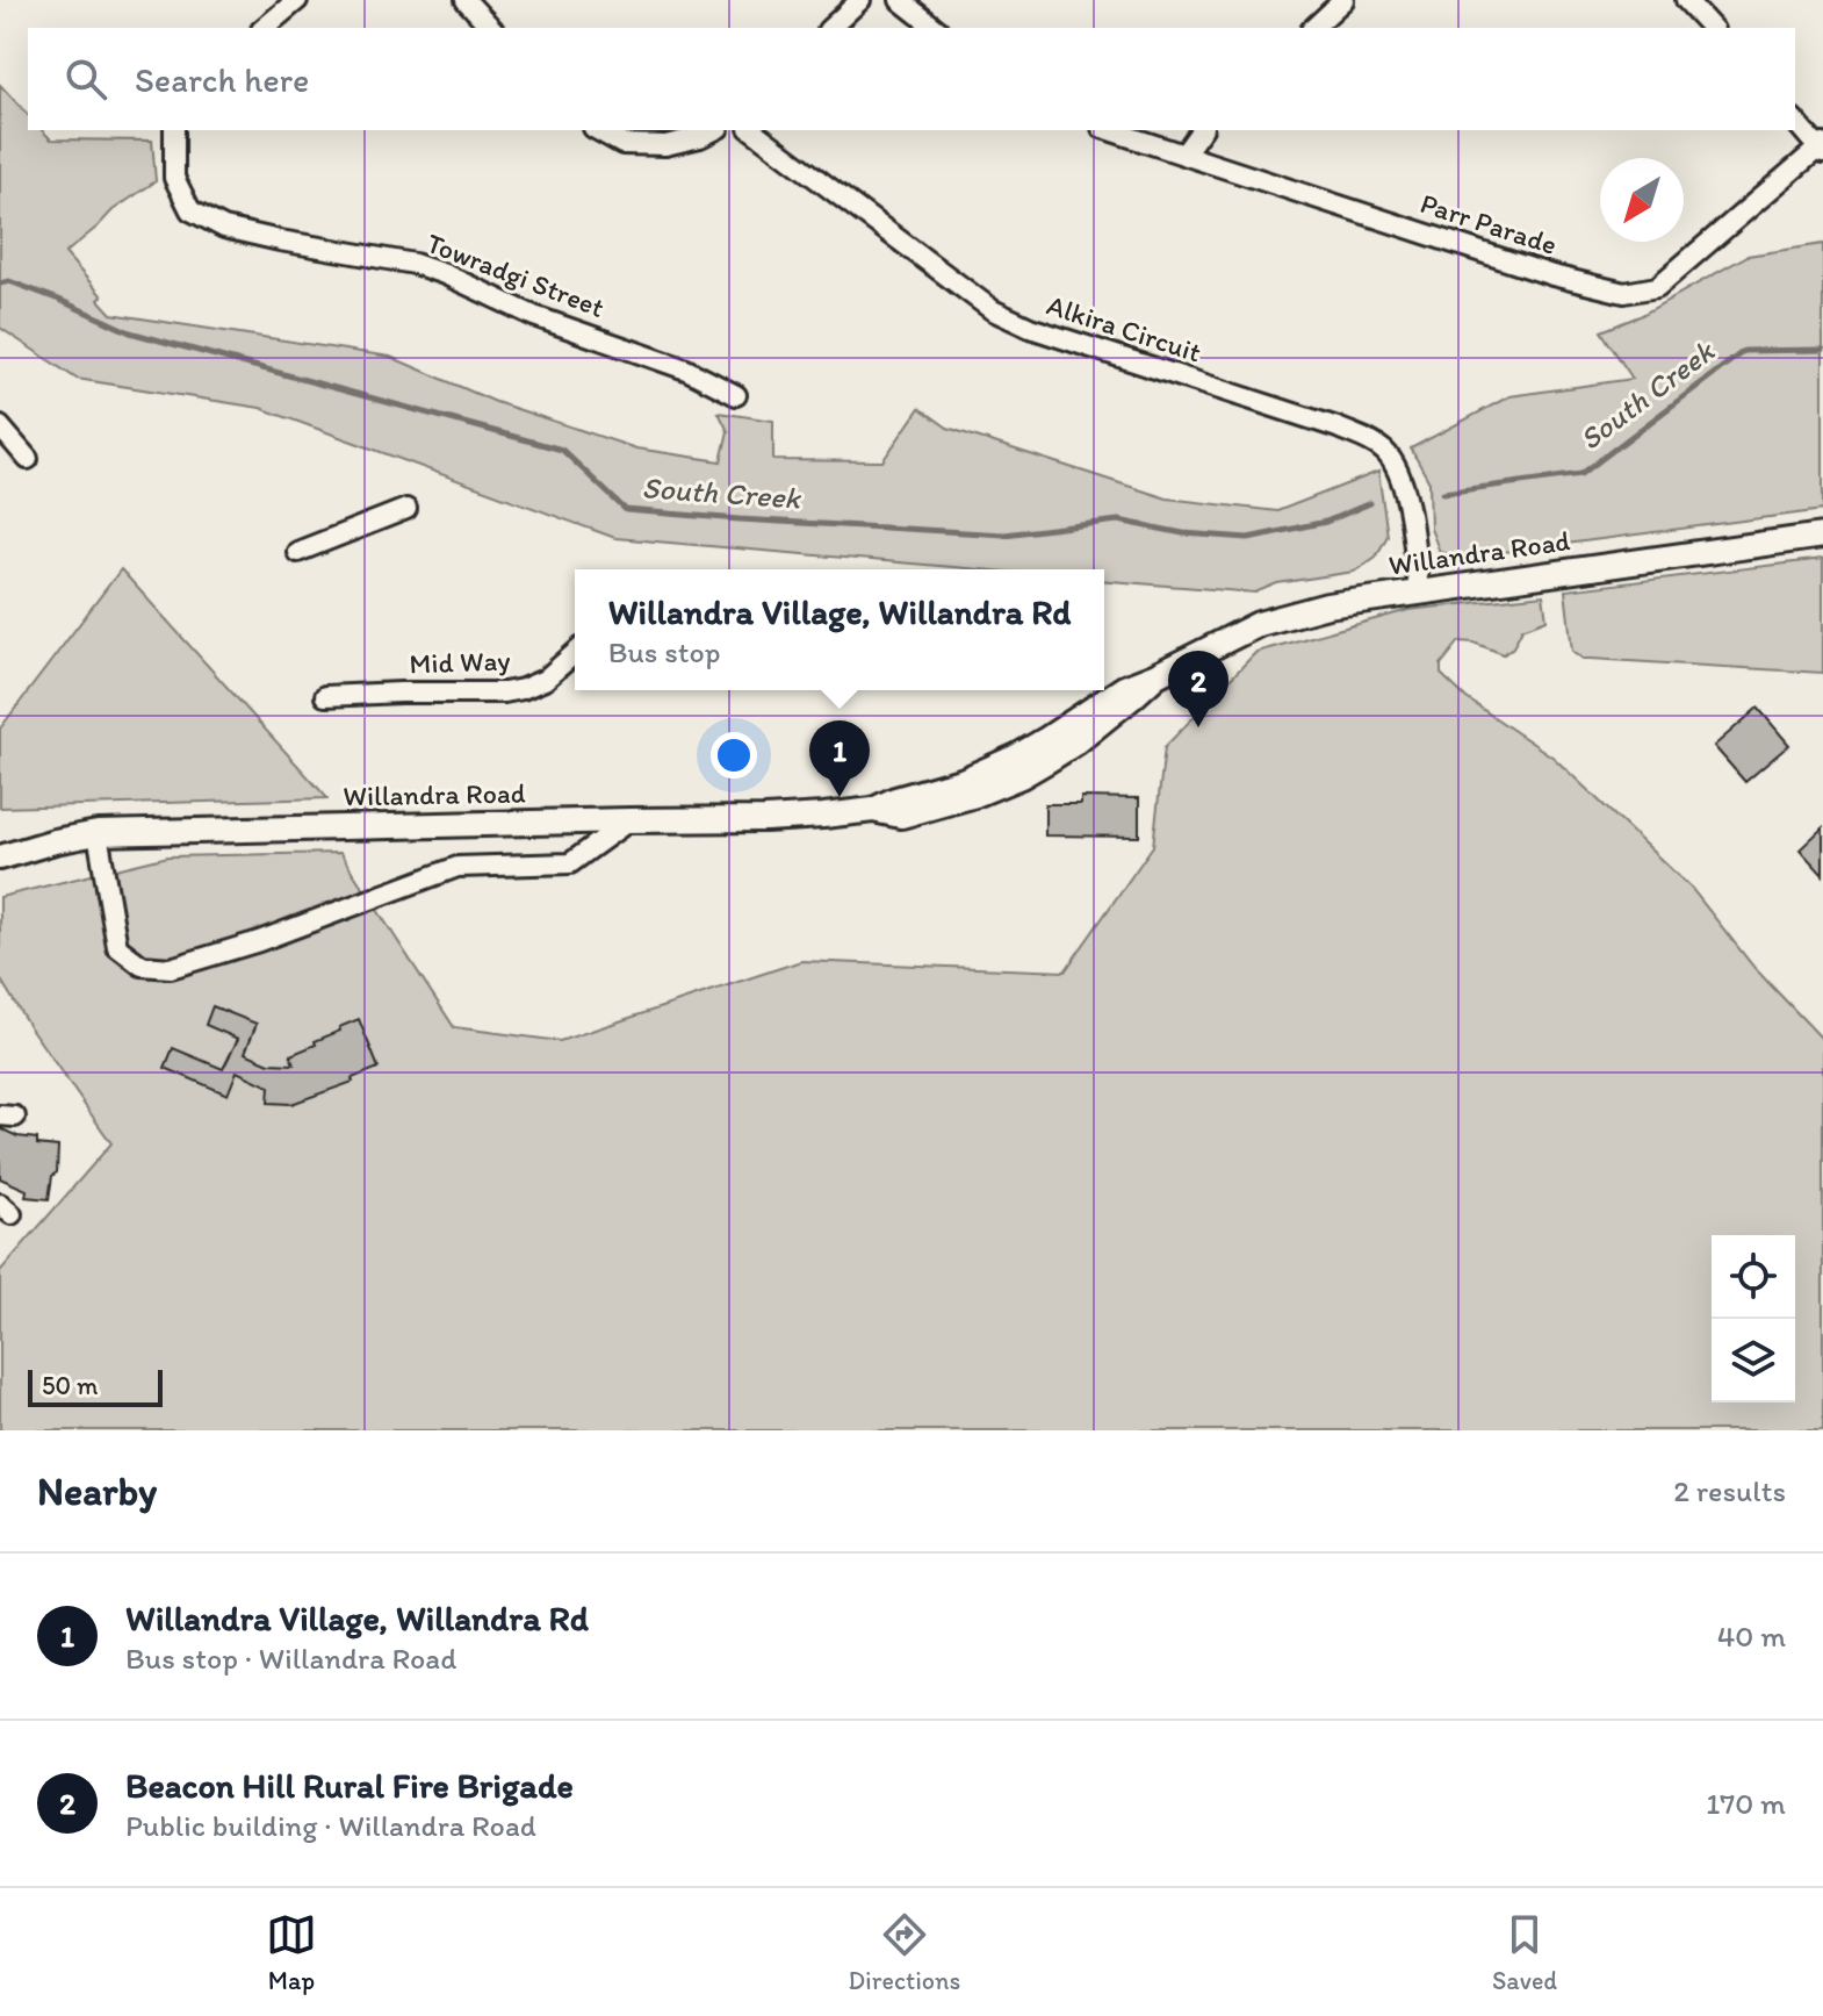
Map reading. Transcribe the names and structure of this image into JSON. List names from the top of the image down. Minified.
{"streets":{"main road":["Willandra Road"],"street":["Parr Parade","Towradgi Street","Alkira Circuit","Mid Way"]},"crossings":[["Alkira Circuit","Willandra Road"]],"water":["South Creek"],"scale_bar":"50 m","north":"bottom left","page":{"search":"Search here","popup":["Willandra Village, Willandra Rd","Bus stop"],"pins":["2","1"],"scale":"50 m","heading":["Nearby","2 results"],"list":[{"mark":"1","name":"Willandra Village, Willandra Rd","note":"Bus stop · Willandra Road","value":"40 m"},{"mark":"2","name":"Beacon Hill Rural Fire Brigade","note":"Public building · Willandra Road","value":"170 m"}],"nav":["Map","Directions","Saved"]}}
